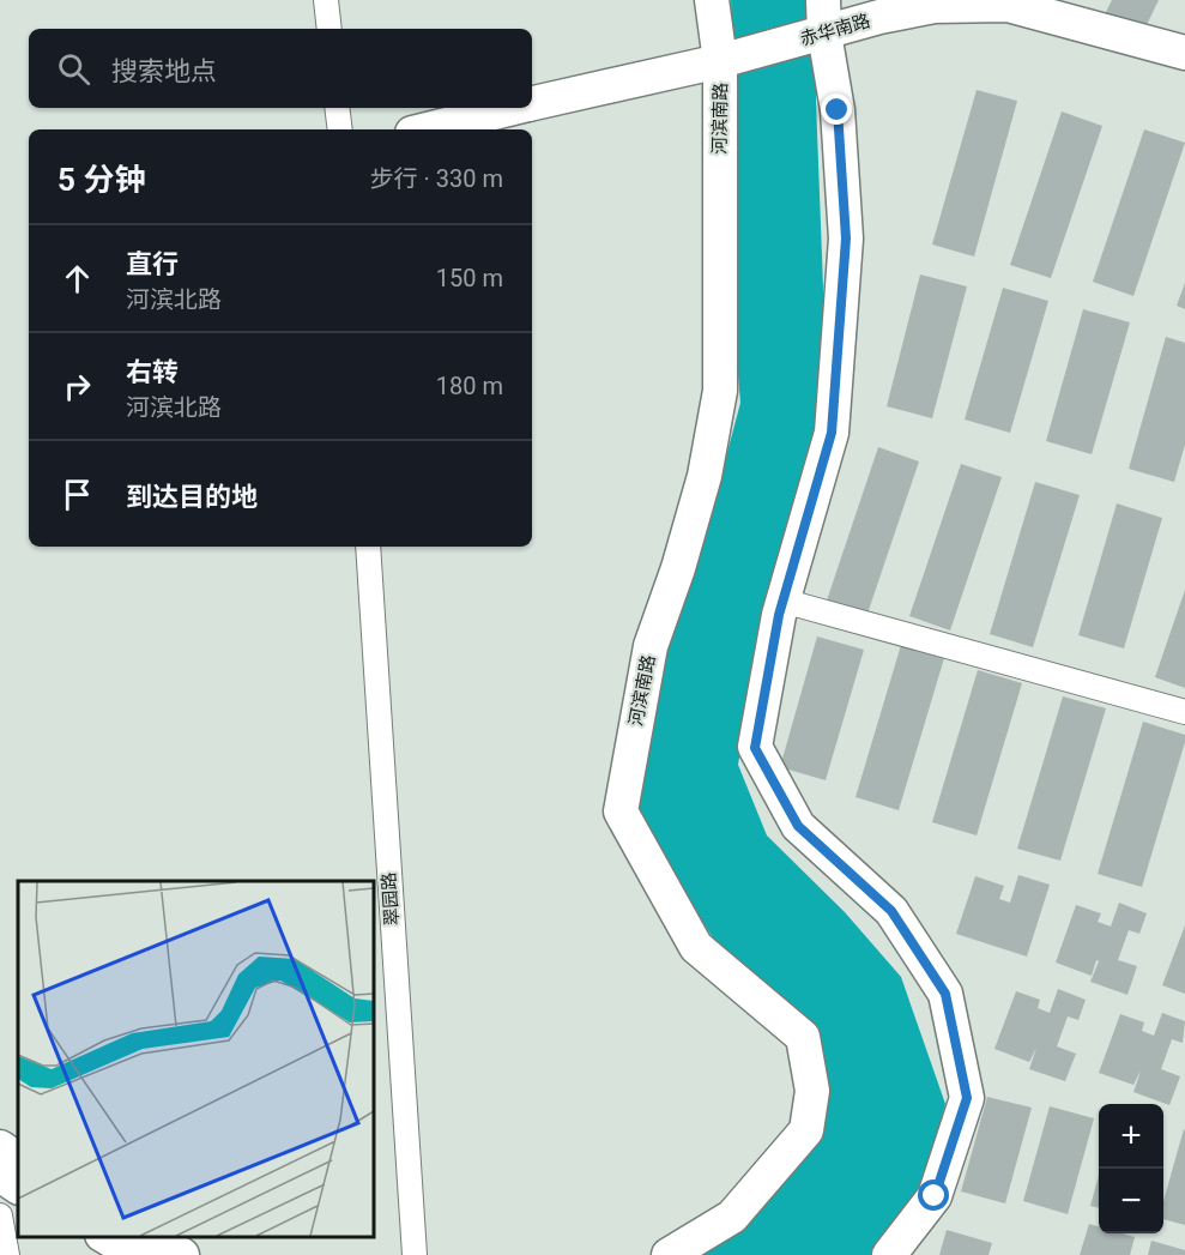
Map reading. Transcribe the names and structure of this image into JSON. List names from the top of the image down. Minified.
{"streets":{"main road":["赤华南路","河滨南路"],"street":["翠园路"]},"crossings":[["赤华南路","河滨南路"]],"page":{"search":"搜索地点","heading":["5 分钟","步行 · 330 m"],"list":[["直行","河滨北路","150 m"],["右转","河滨北路","180 m"],"到达目的地"],"map_buttons":["+","−"]}}
